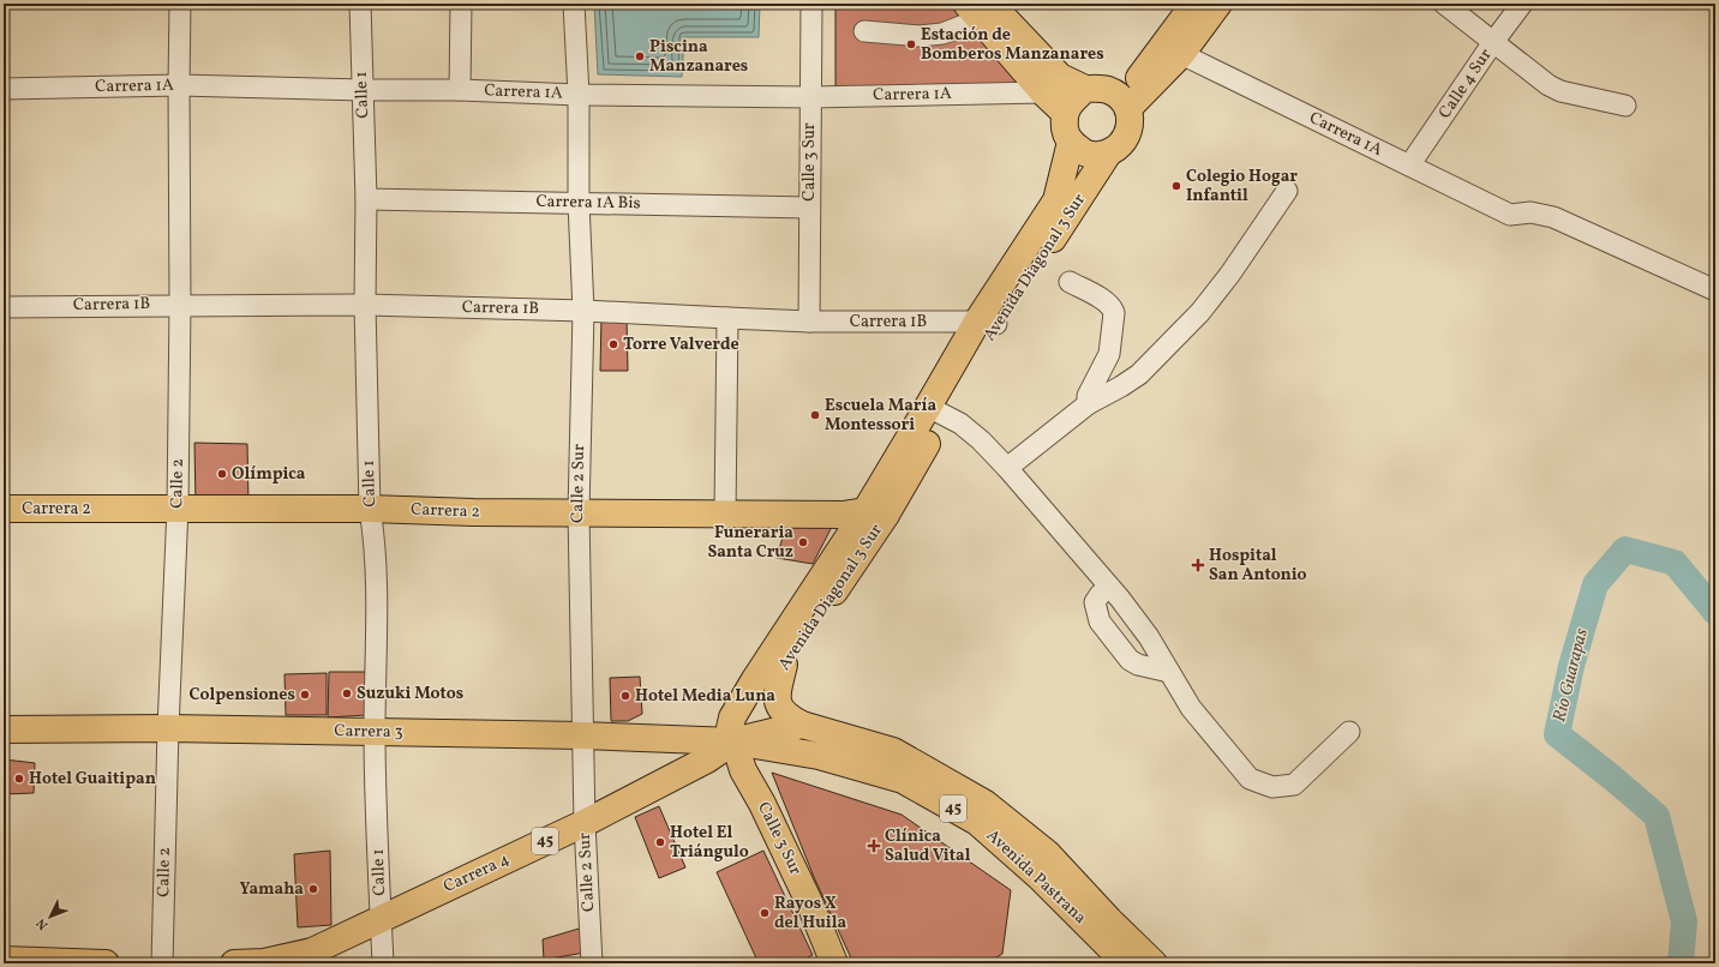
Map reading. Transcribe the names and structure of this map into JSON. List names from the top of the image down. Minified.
{"streets":{"main road":["Calle 3 Sur","Avenida Diagonal 3 Sur","Carrera 2","Carrera 3","45","Carrera 4","Avenida Pastrana"],"street":["Calle 4 Sur","Carrera 1A","Calle 1","Carrera 1A Bis","Carrera 1B","Calle 2","Calle 2 Sur"]},"crossings":[["Calle 4 Sur","Carrera 1A"],["Carrera 1A","Calle 1"],["Carrera 1A","Calle 3 Sur"],["Carrera 1A","Calle 2"],["Carrera 1A","Calle 2 Sur"],["Calle 1","Carrera 1A Bis"],["Calle 1","Carrera 1B"],["Calle 1","Carrera 2"],["Calle 1","Carrera 3"],["Calle 1","Carrera 4"],["Calle 3 Sur","Carrera 1A Bis"],["Calle 3 Sur","Avenida Diagonal 3 Sur"],["Calle 3 Sur","Carrera 1B"],["Calle 3 Sur","Carrera 3"],["Calle 3 Sur","Carrera 4"],["Calle 3 Sur","Avenida Pastrana"],["Carrera 1A Bis","Calle 2 Sur"],["Avenida Diagonal 3 Sur","Carrera 1B"],["Avenida Diagonal 3 Sur","Carrera 2"],["Avenida Diagonal 3 Sur","Carrera 3"],["Avenida Diagonal 3 Sur","Carrera 4"],["Avenida Diagonal 3 Sur","Avenida Pastrana"],["Carrera 1B","Calle 2"],["Carrera 1B","Calle 2 Sur"],["Calle 2","Carrera 2"],["Calle 2","Carrera 3"],["Calle 2 Sur","Carrera 2"],["Calle 2 Sur","Carrera 3"],["Calle 2 Sur","Carrera 4"],["Carrera 3","Carrera 4"],["Carrera 3","Avenida Pastrana"],["Carrera 4","Avenida Pastrana"]],"water":["Río Guarapas"],"places":{"other":["Estación de Bomberos Manzanares","Piscina Manzanares","Colegio Hogar Infantil","Torre Valverde","Escuela María Montessori","Olímpica","Funeraria Santa Cruz","Suzuki Motos","Colpensiones","Hotel Media Luna","Hotel Guaitipan","Hotel El Triángulo","Yamaha","Rayos X del Huila"],"health":["Hospital San Antonio","Clínica Salud Vital"]},"north":"bottom left"}
